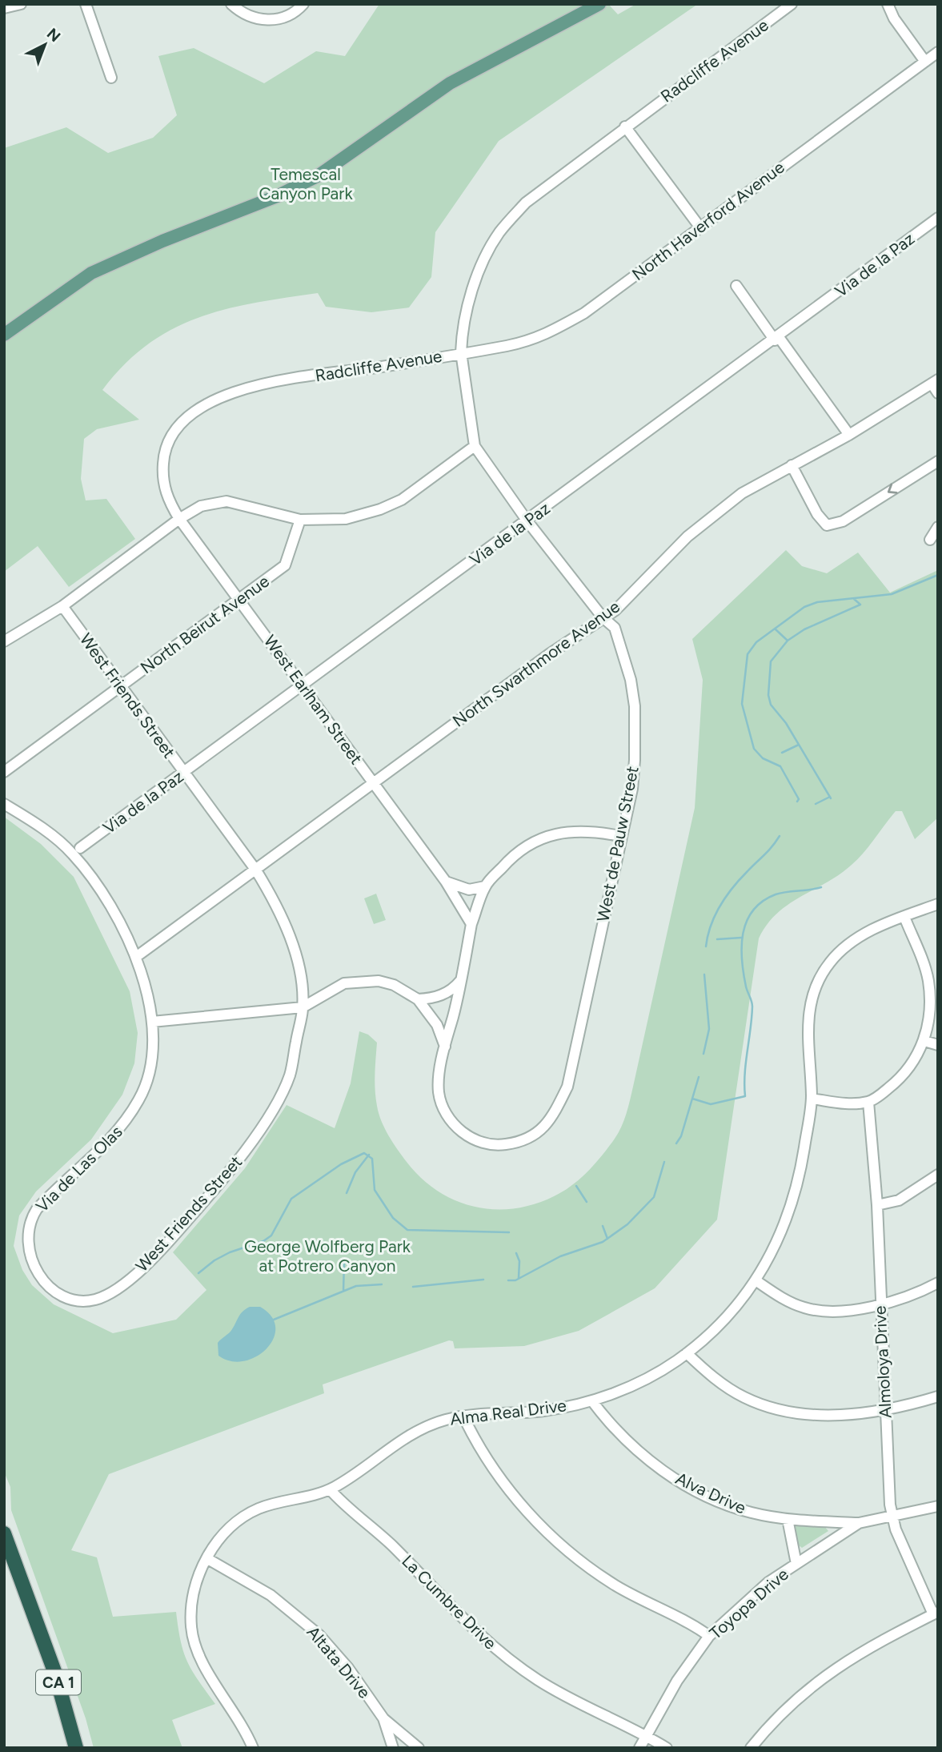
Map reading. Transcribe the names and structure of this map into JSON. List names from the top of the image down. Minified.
{"streets":{"highway":["CA 1"],"street":["Radcliffe Avenue","North Haverford Avenue","Via de la Paz","North Beirut Avenue","North Swarthmore Avenue","West Friends Street","West Earlham Street","West de Pauw Street","Via de Las Olas","Almoloya Drive","Alma Real Drive","Alva Drive","La Cumbre Drive","Toyopa Drive","Altata Drive"]},"crossings":[["Radcliffe Avenue","North Haverford Avenue"],["Radcliffe Avenue","West Earlham Street"],["Via de la Paz","West Friends Street"],["Via de la Paz","West Earlham Street"],["North Beirut Avenue","West Friends Street"],["North Beirut Avenue","West Earlham Street"],["North Swarthmore Avenue","West Friends Street"],["North Swarthmore Avenue","West Earlham Street"],["North Swarthmore Avenue","Via de Las Olas"],["West Friends Street","Via de Las Olas"],["Almoloya Drive","Toyopa Drive"],["Alma Real Drive","Alva Drive"],["Alma Real Drive","La Cumbre Drive"],["Alma Real Drive","Altata Drive"],["Alva Drive","Toyopa Drive"],["La Cumbre Drive","Toyopa Drive"]],"parks":["Temescal Canyon Park","George Wolfberg Park at Potrero Canyon"],"north":"top right"}
